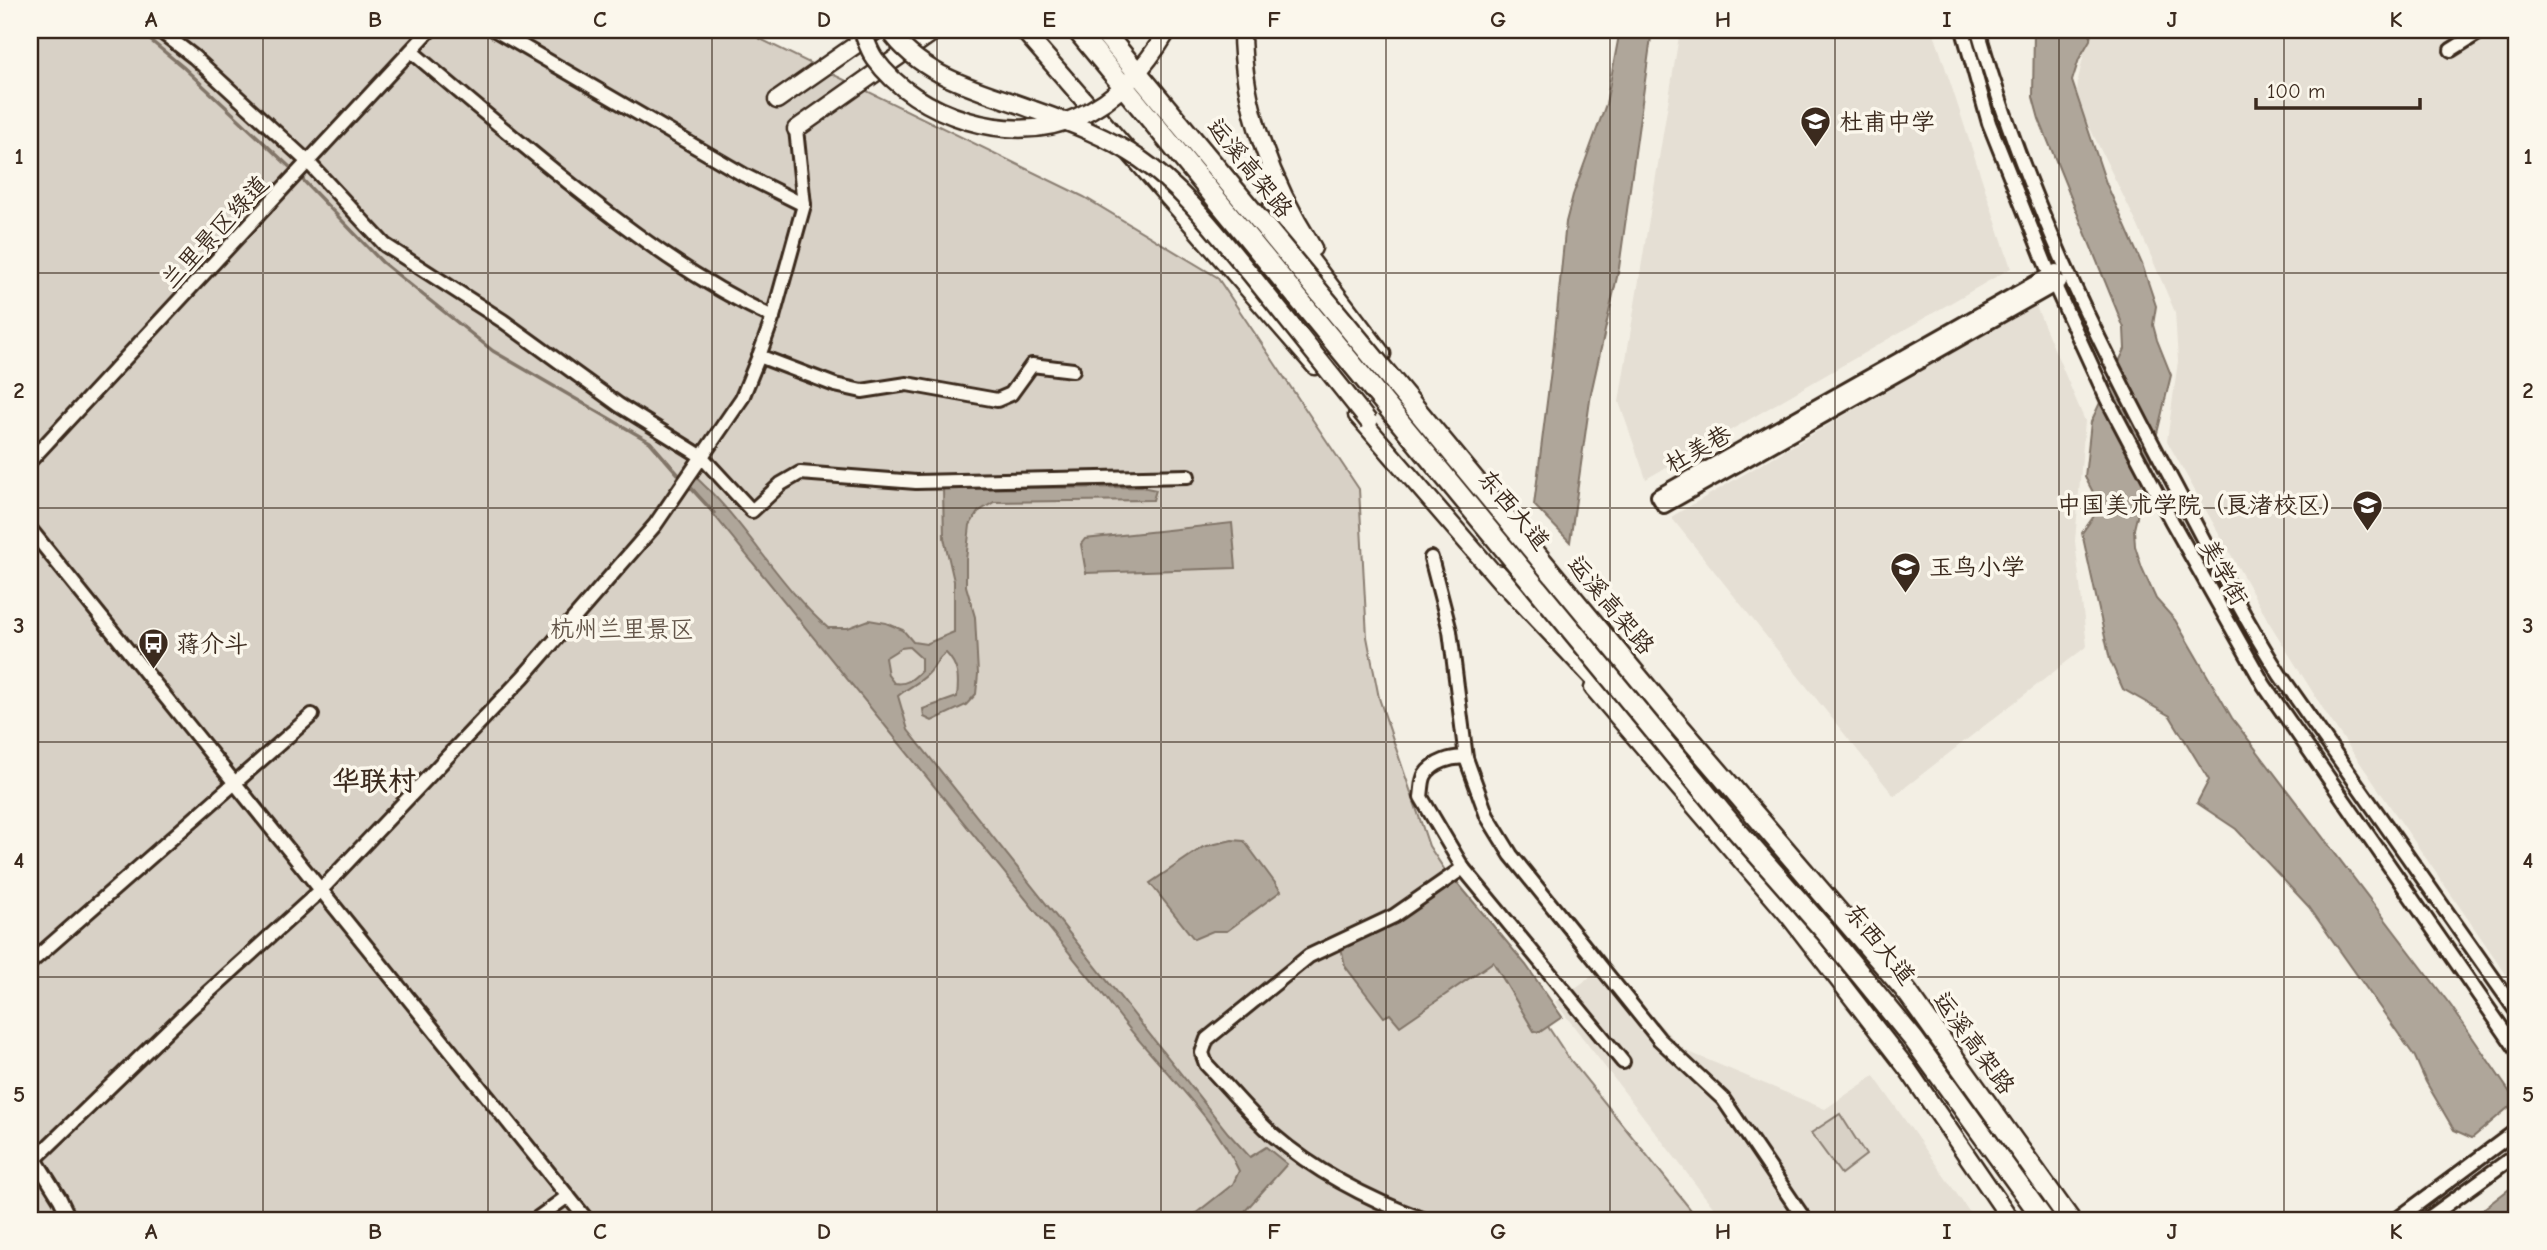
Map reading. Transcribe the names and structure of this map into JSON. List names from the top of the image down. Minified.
{"streets":{"highway":["运溪高架路"],"main road":["东西大道"],"street":["兰里景区绿道","杜美巷","美学街"]},"crossings":[["杜美巷","美学街"]],"districts":["华联村"],"parks":["杭州兰里景区"],"places":{"school or university":["杜甫中学","中国美术学院（良渚校区）","玉鸟小学"],"bus stop":["蒋介斗"]},"scale_bar":"100 m","grid":{"columns":["A","B","C","D","E","F","G","H","I","J","K"],"rows":["1","2","3","4","5"]}}
